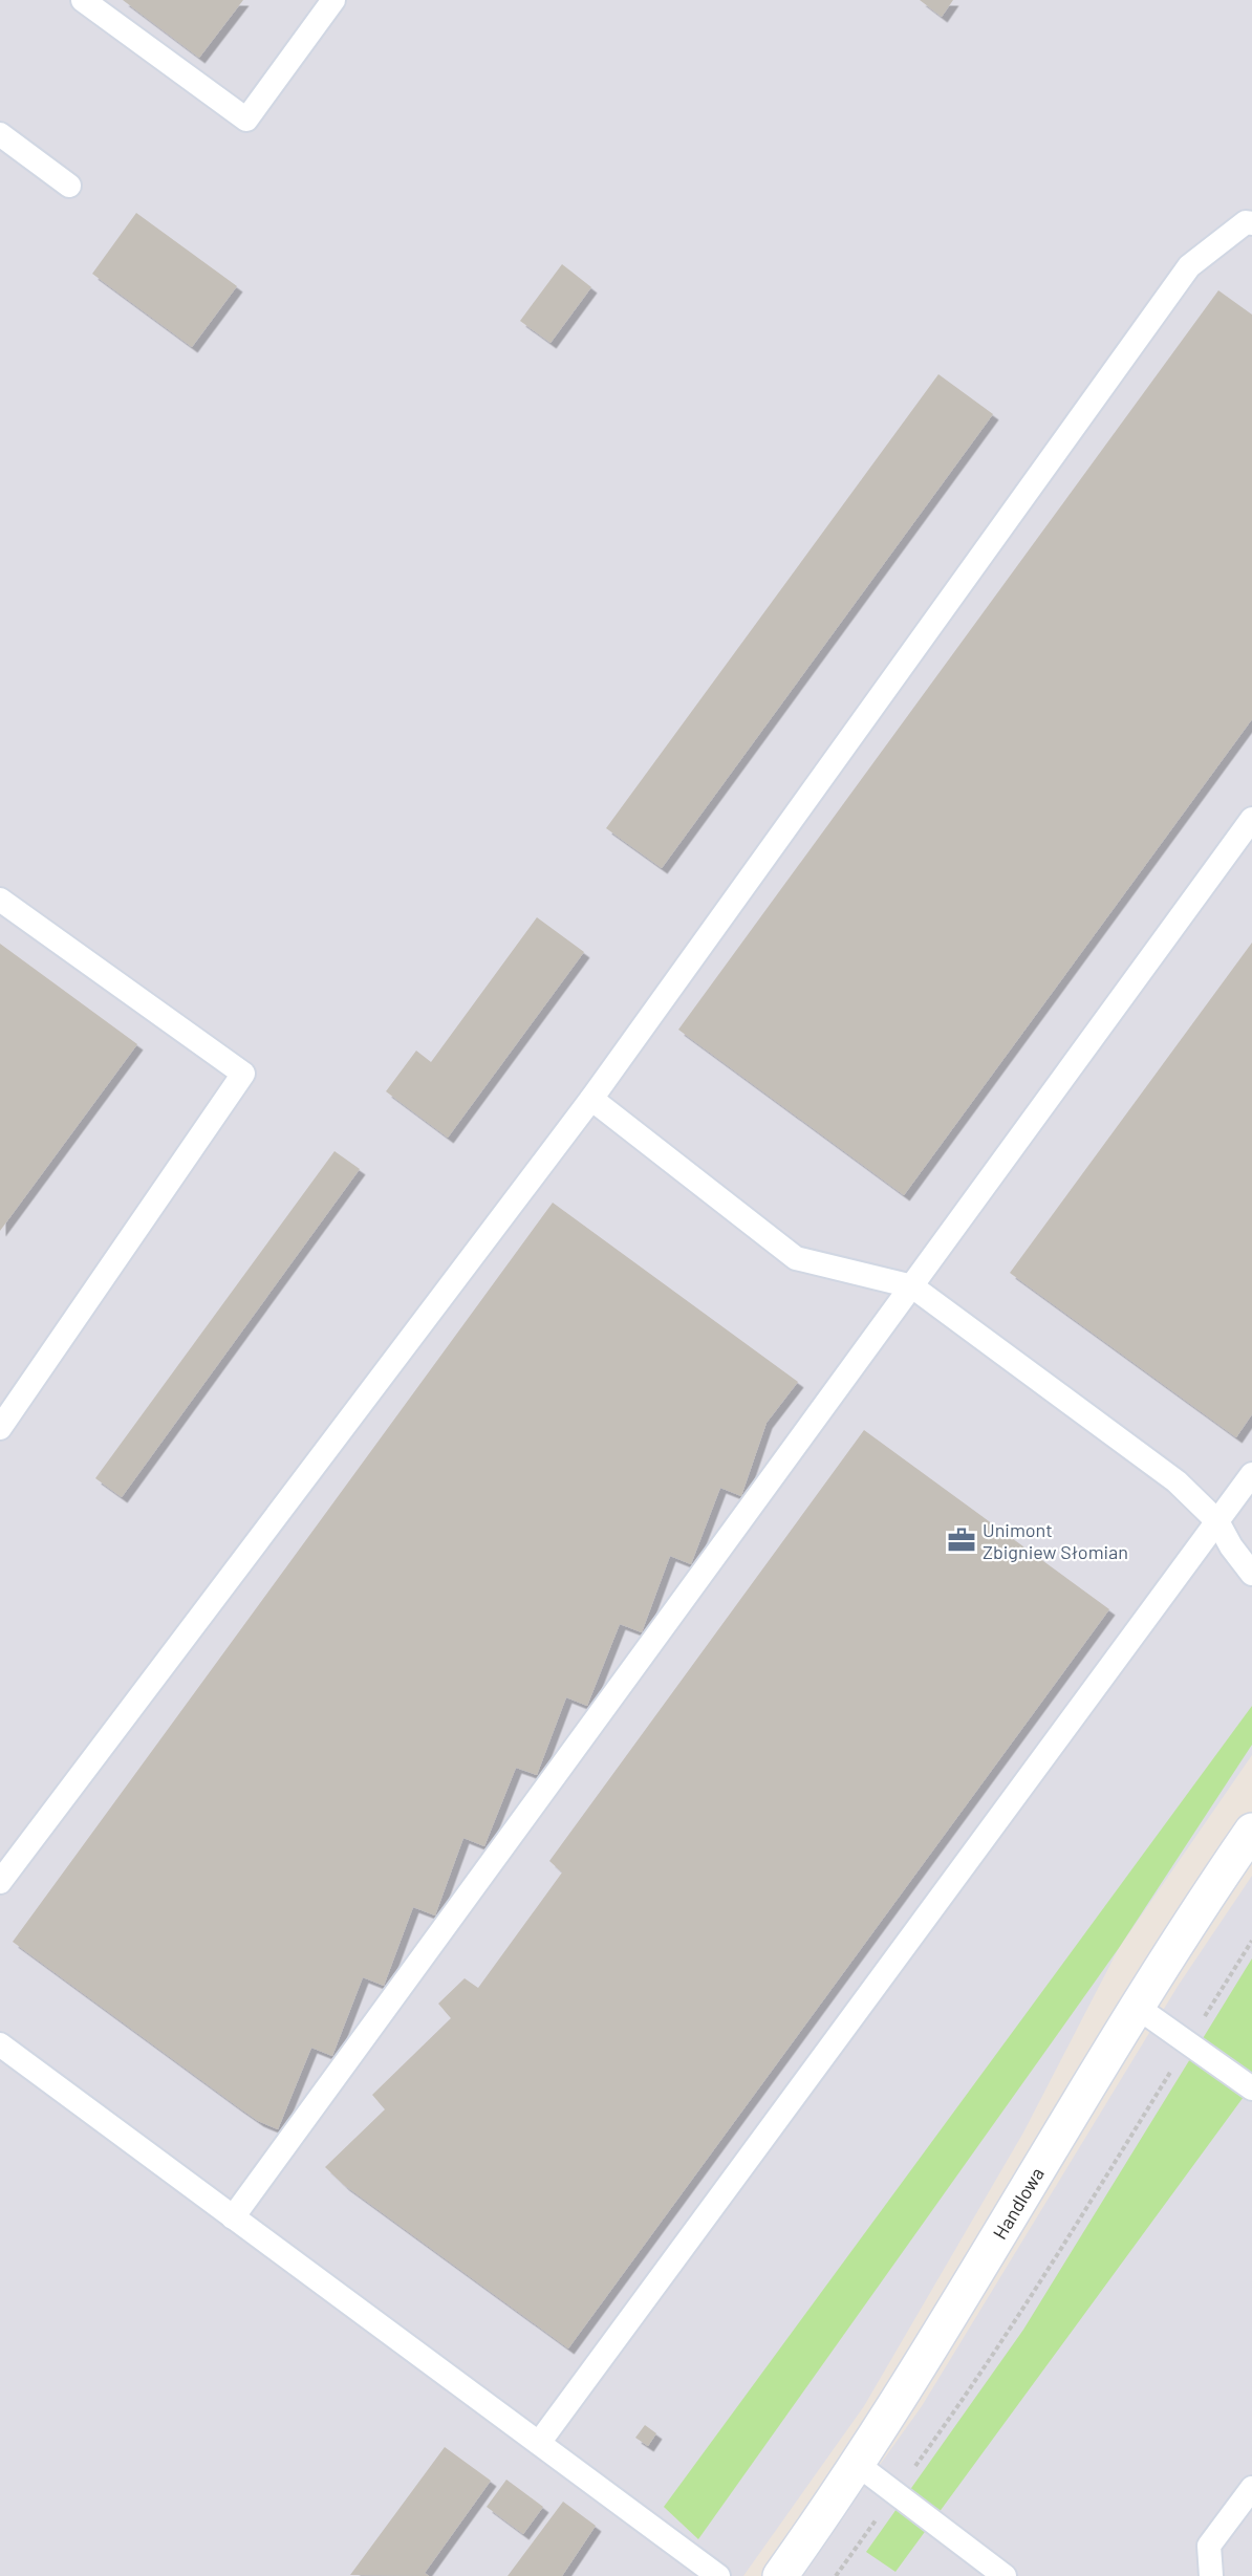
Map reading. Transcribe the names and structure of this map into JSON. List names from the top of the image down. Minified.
{"streets":{"street":["Handlowa"]},"places":{"office":["Unimont Zbigniew Słomian"]}}
